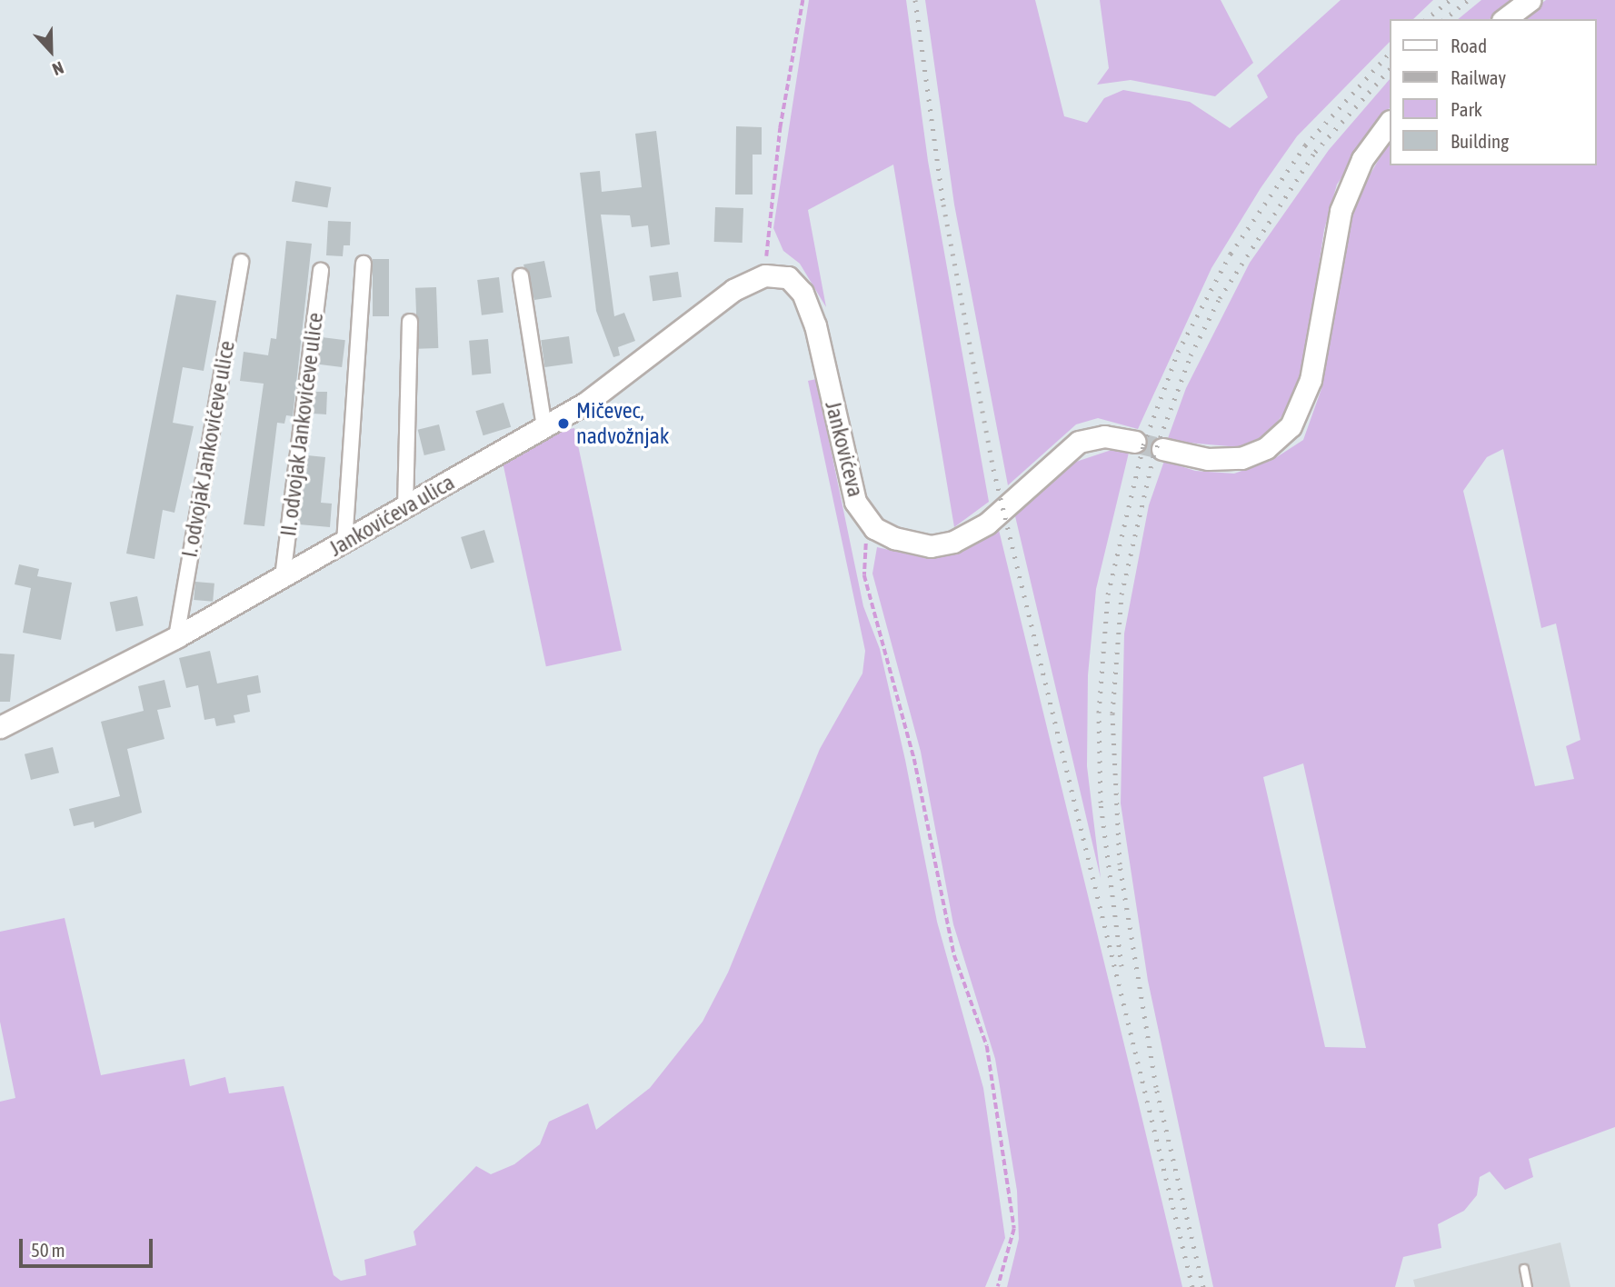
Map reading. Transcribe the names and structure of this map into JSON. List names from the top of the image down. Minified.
{"streets":{"main road":["Jankovićeva","Jankovićeva ulica"],"street":["II. odvojak Jankovićeve ulice","I. odvojak Jankovićeve ulice"]},"crossings":[["II. odvojak Jankovićeve ulice","Jankovićeva ulica"],["I. odvojak Jankovićeve ulice","Jankovićeva ulica"],["Jankovićeva","Jankovićeva ulica"]],"places":["Mičevec, nadvožnjak"],"legend":["Road","Railway","Park","Building"],"scale_bar":"50 m","north":"bottom"}
